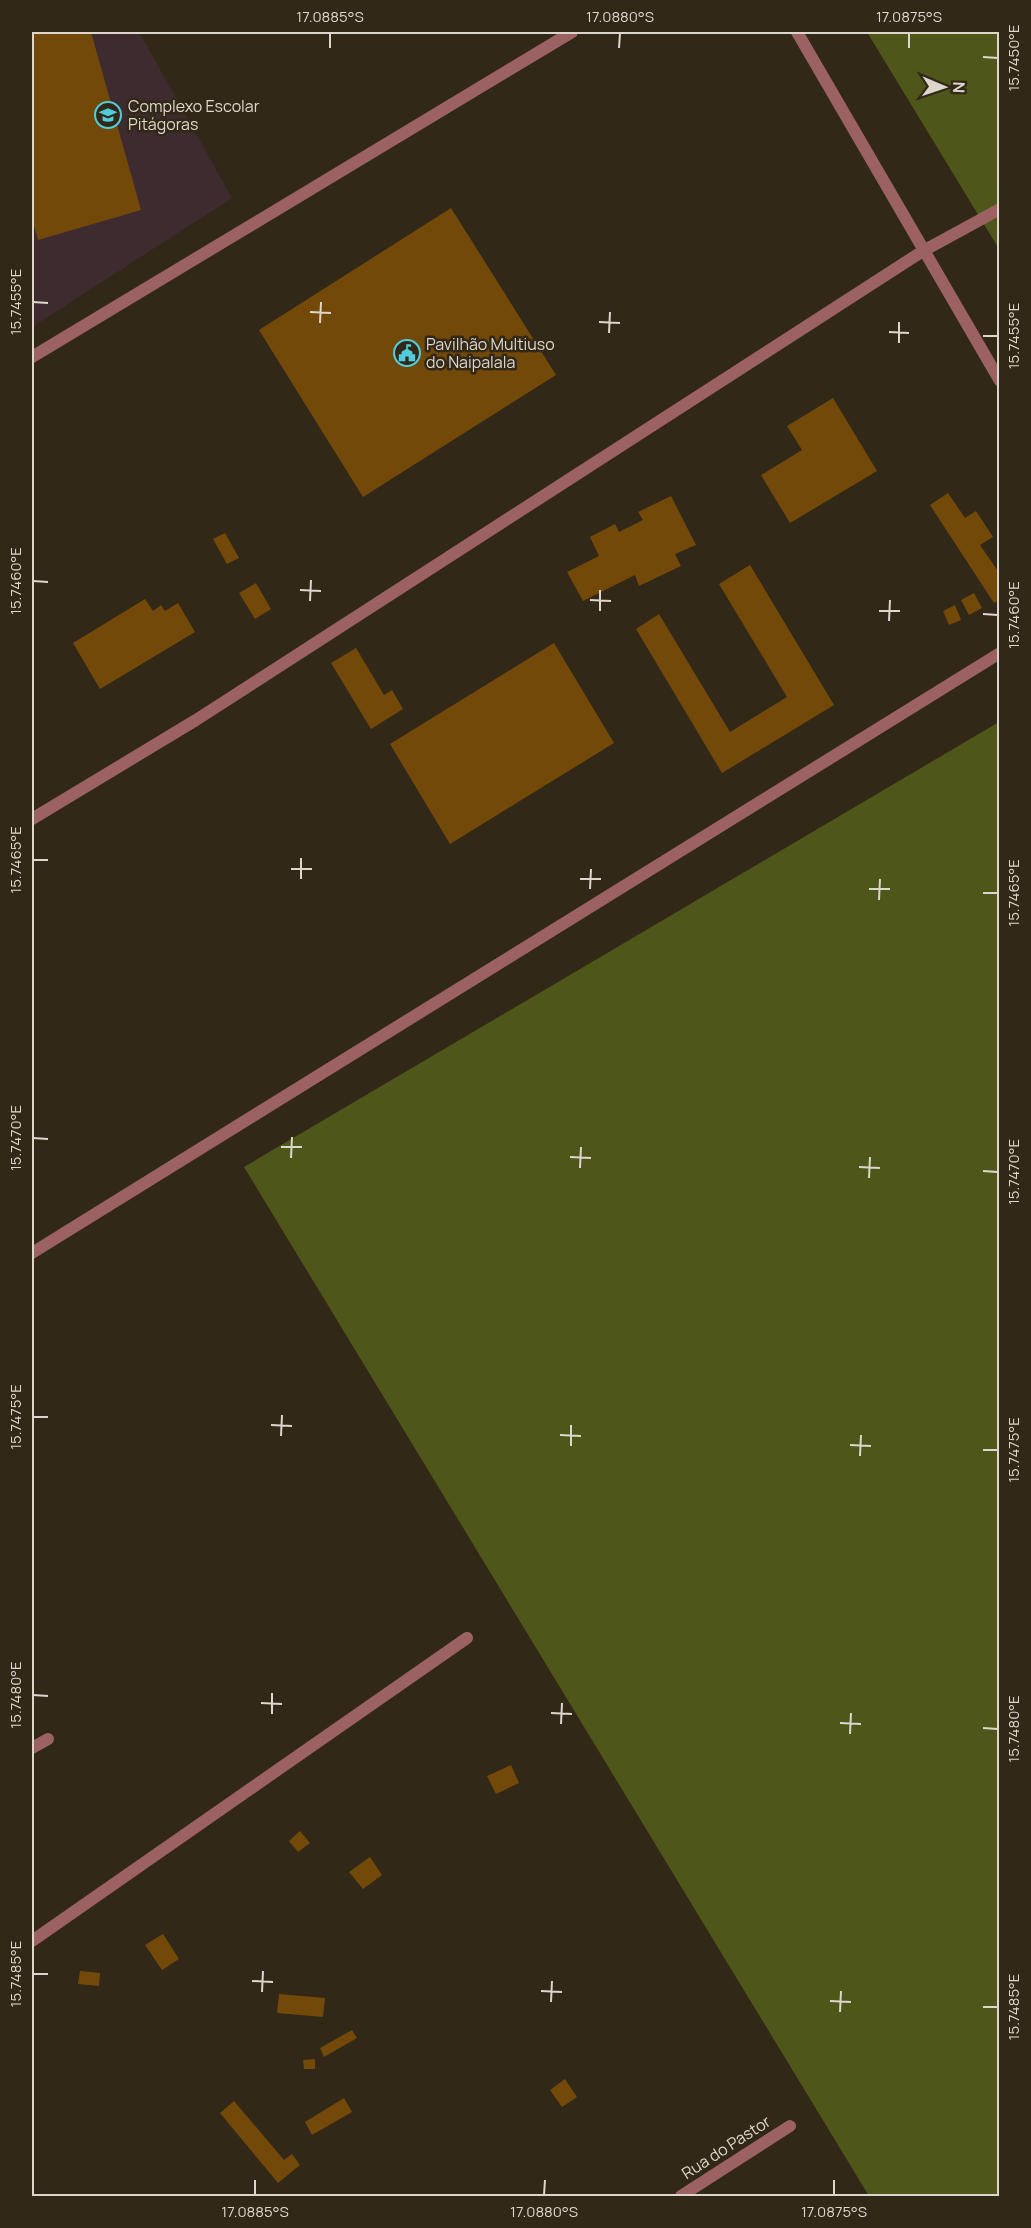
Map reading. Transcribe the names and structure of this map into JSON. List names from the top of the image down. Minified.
{"streets":{"street":["Rua do Pastor"]},"places":{"school or university":["Complexo Escolar Pitágoras"],"public building":["Pavilhão Multiuso do Naipalala"]},"north":"right","coordinates":["17.0885°S","17.0880°S","17.0875°S","15.7450°E","15.7455°E","15.7460°E","15.7465°E","15.7470°E","15.7475°E","15.7480°E","15.7485°E"]}
